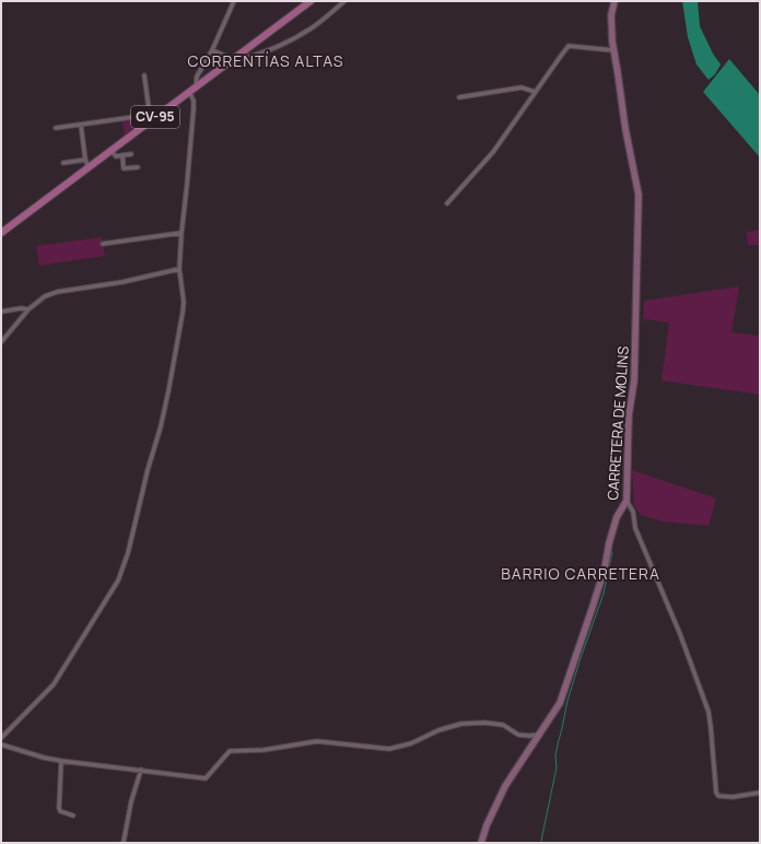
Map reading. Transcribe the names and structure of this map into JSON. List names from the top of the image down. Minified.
{"streets":{"main road":["CV-95"],"street":["CARRETERA DE MOLINS"]},"districts":["CORRENTÍAS ALTAS","BARRIO CARRETERA"]}
